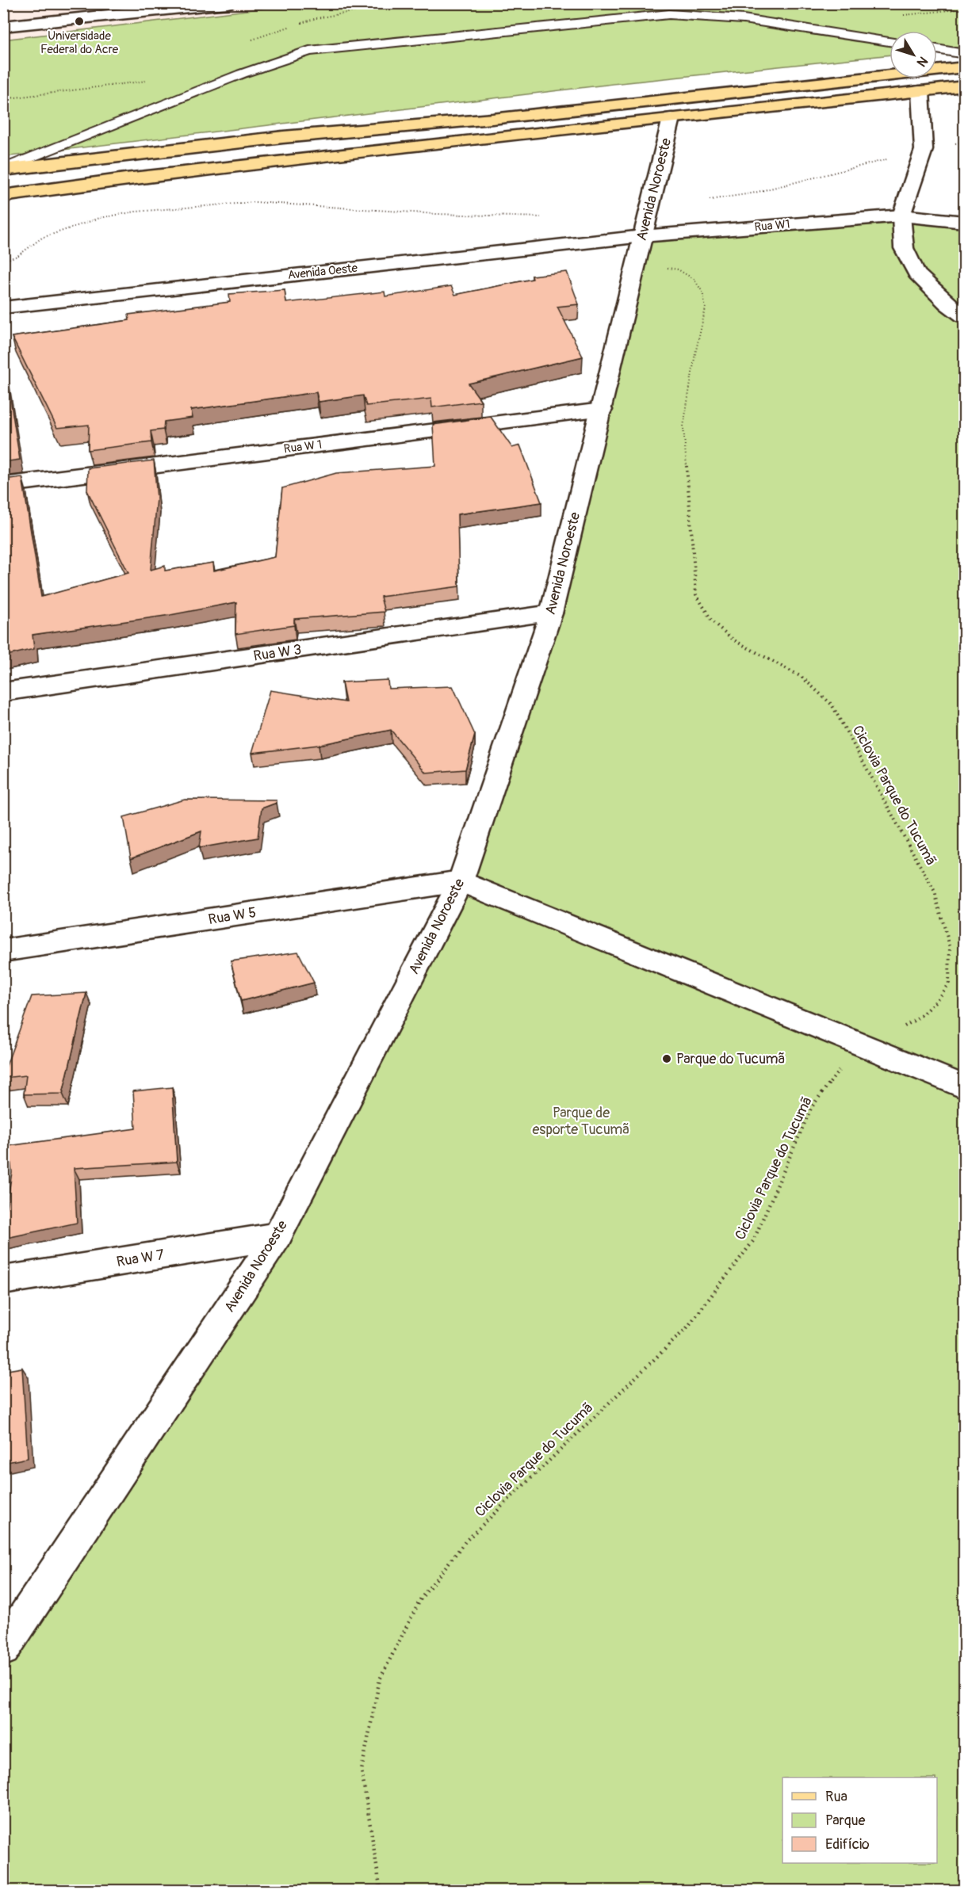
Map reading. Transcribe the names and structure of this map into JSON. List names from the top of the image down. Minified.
{"streets":{"street":["Avenida Noroeste","Rua W1","Avenida Oeste","Rua W 1","Rua W 3","Rua W 5","Rua W 7"],"path":["Ciclovia Parque do Tucumã"]},"crossings":[["Avenida Noroeste","Rua W1"],["Avenida Noroeste","Avenida Oeste"],["Avenida Noroeste","Rua W 1"],["Avenida Noroeste","Rua W 3"],["Avenida Noroeste","Ciclovia Parque do Tucumã"],["Avenida Noroeste","Rua W 5"],["Avenida Noroeste","Rua W 7"],["Rua W1","Avenida Oeste"]],"parks":["Parque de esporte Tucumã"],"places":["Universidade Federal do Acre","Parque do Tucumã"],"legend":["Rua","Parque","Edifício"],"north":"bottom right"}
